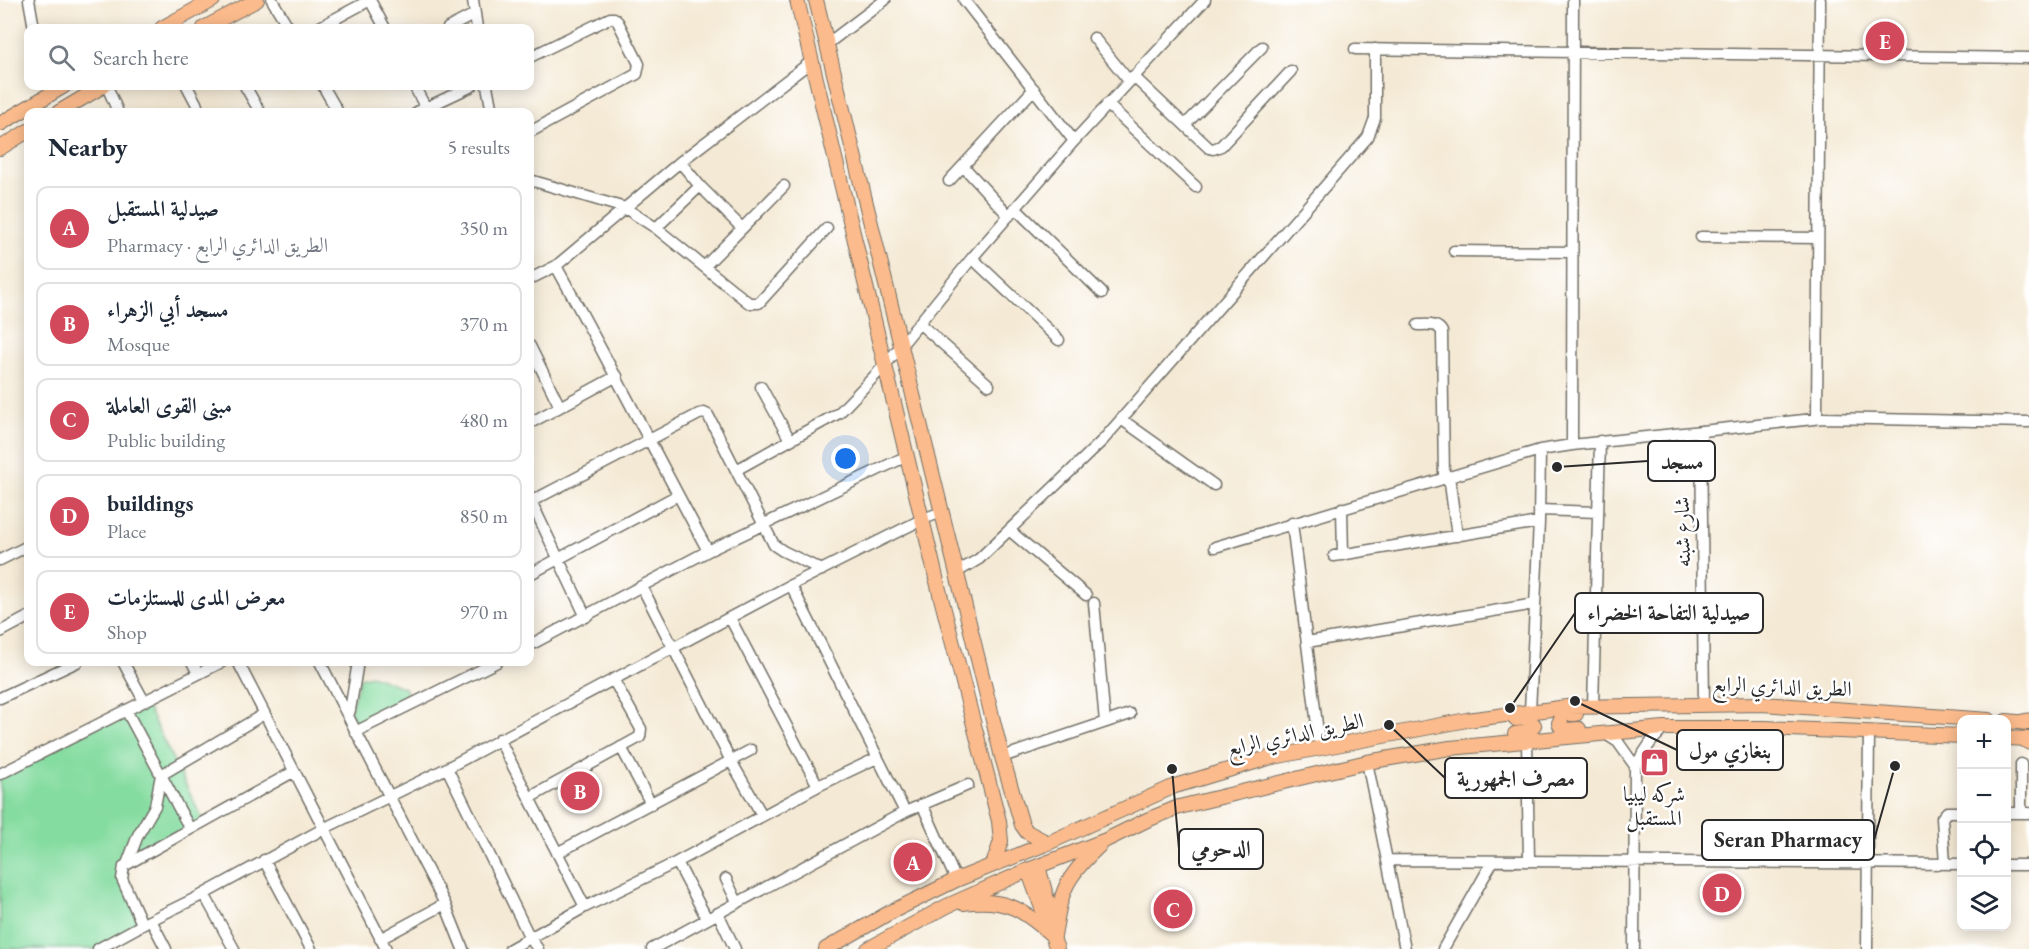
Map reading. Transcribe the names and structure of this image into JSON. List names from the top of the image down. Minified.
{"streets":{"main road":["الطريق الدائري الرابع"],"street":["شارع شبنه"]},"crossings":[["شارع شبنه","الطريق الدائري الرابع"]],"places":{"other":["مسجد","بنغازي مول","صيدلية التفاحة الخضراء","مصرف الجمهورية","Seran Pharmacy","الدحومي"],"shop":["شركه ليبيا المستقبل"]},"page":{"pins":["E","B","A","D","C"],"search":"Search here","heading":["Nearby","5 results"],"list":[{"mark":"A","name":"صيدلية المستقبل","note":"Pharmacy · الطريق الدائري الرابع","value":"350 m"},{"mark":"B","name":"مسجد أبي الزهراء","note":"Mosque","value":"370 m"},{"mark":"C","name":"مبنى القوى العاملة","note":"Public building","value":"480 m"},{"mark":"D","name":"buildings","note":"Place","value":"850 m"},{"mark":"E","name":"معرض المدى للمستلزمات","note":"Shop","value":"970 m"}],"map_buttons":["+","−"]}}
